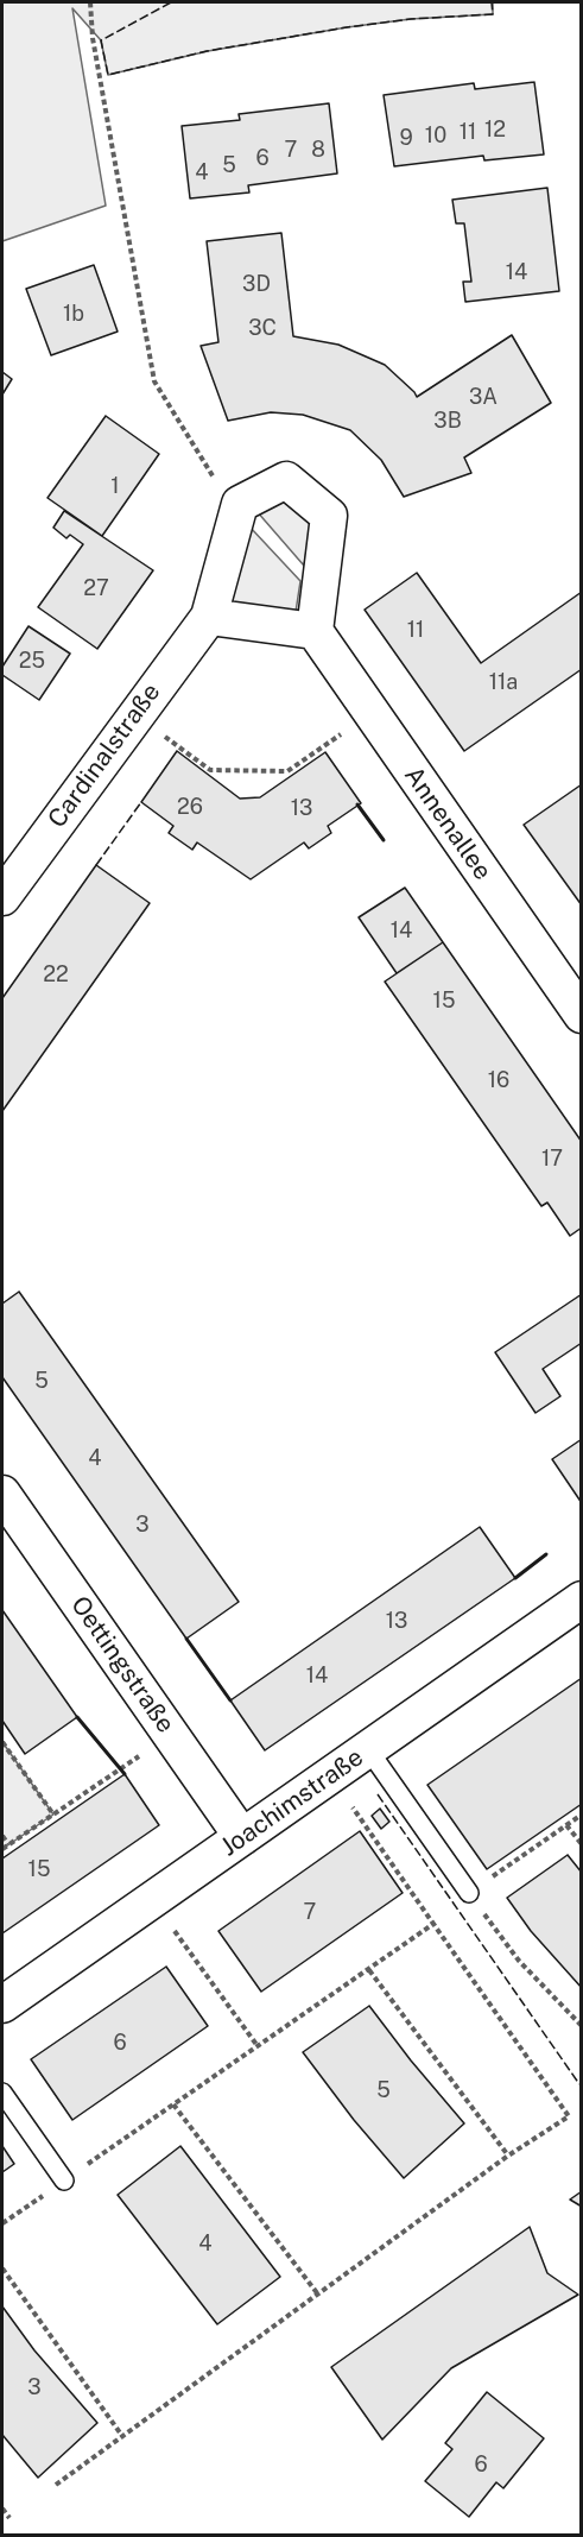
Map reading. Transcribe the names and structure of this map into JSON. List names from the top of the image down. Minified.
{"streets":{"street":["Cardinalstraße","Annenallee","Oettingstraße","Joachimstraße"]},"crossings":[["Oettingstraße","Joachimstraße"]],"house_numbers":["12","11","10","9","7","8","6","5","4","14","3D","1b","3C","3A","3B","1","27","11","25","11a","26","13","14","22","15","16","17","5","4","3","13","14","15","7","6","5","4","3","6"]}
